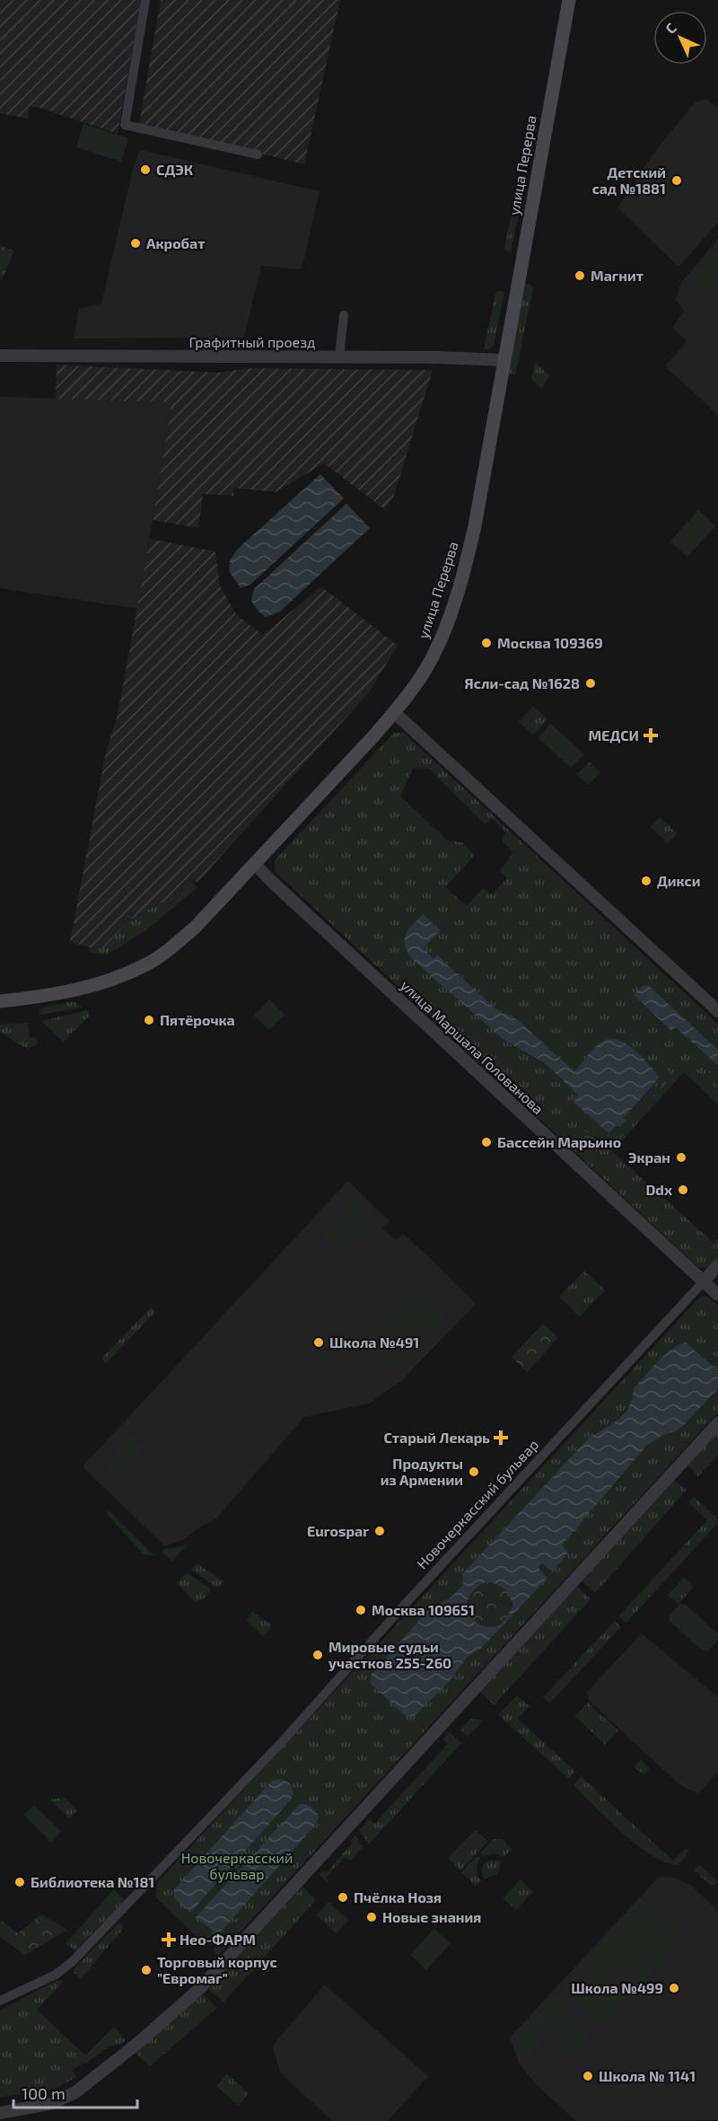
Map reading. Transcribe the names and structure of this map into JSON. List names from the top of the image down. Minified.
{"streets":{"main road":["улица Перерва"],"street":["Графитный проезд","улица Маршала Голованова","Новочеркасский бульвар"]},"crossings":[["улица Перерва","Графитный проезд"],["улица Перерва","улица Маршала Голованова"],["улица Маршала Голованова","Новочеркасский бульвар"]],"parks":["Новочеркасский бульвар"],"places":{"other":["СДЭК","Детский сад №1881","Акробат","Магнит","Москва 109369","Ясли-сад №1628","Дикси","Пятёрочка","Бассейн Марьино","Экран","Ddx","Школа №491","Продукты из Армении","Eurospar","Москва 109651","Мировые судьи участков 255-260","Библиотека №181","Пчёлка Нозя","Новые знания","Торговый корпус \"Евромаг\"","Школа №499","Школа № 1141"],"health":["МЕДСИ","Старый Лекарь","Нео-ФАРМ"]},"scale_bar":"100 m","north":"top left"}
